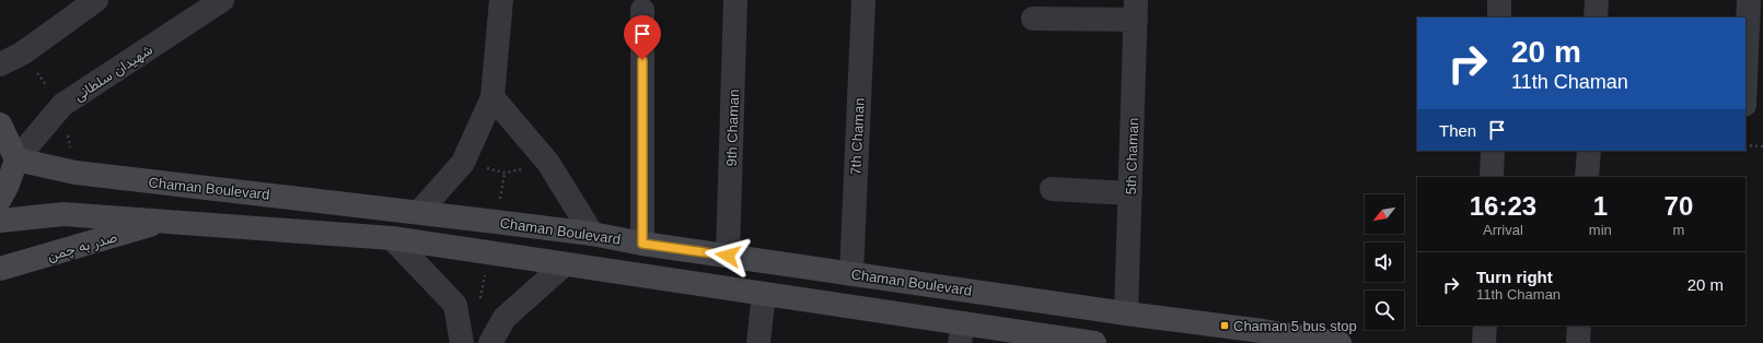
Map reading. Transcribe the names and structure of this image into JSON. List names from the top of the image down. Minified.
{"streets":{"main road":["Chaman Boulevard","صدر به چمن"],"street":["شهیدان سلطانی","9th Chaman","7th Chaman","5th Chaman"]},"crossings":[["شهیدان سلطانی","Chaman Boulevard"],["9th Chaman","Chaman Boulevard"],["7th Chaman","Chaman Boulevard"],["5th Chaman","Chaman Boulevard"]],"places":{"transit":["Chaman 5 bus stop"]},"north":"bottom left","page":{"turn":["20 m","11th Chaman"],"then":"Then","eta":["16:23","Arrival","1","min","70","m"],"list":[{"name":"Turn right","note":"11th Chaman","value":"20 m"}]}}
